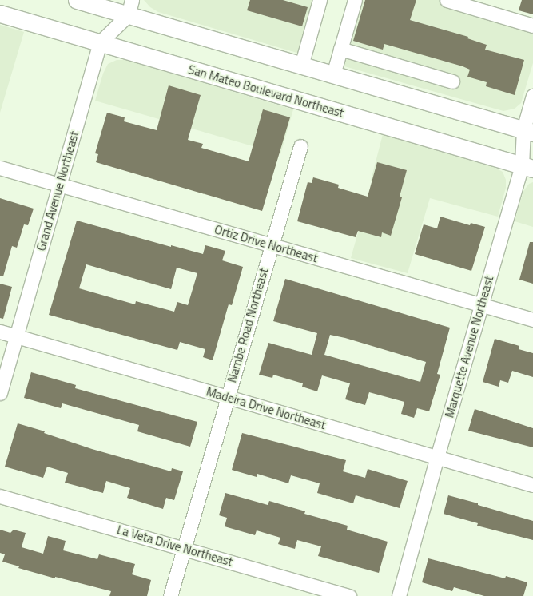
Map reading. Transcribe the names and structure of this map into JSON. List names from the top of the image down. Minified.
{"streets":{"main road":["San Mateo Boulevard Northeast"],"street":["Grand Avenue Northeast","Ortiz Drive Northeast","Nambe Road Northeast","Marquette Avenue Northeast","Madeira Drive Northeast","La Veta Drive Northeast"]},"crossings":[["San Mateo Boulevard Northeast","Grand Avenue Northeast"],["San Mateo Boulevard Northeast","Marquette Avenue Northeast"],["Grand Avenue Northeast","Ortiz Drive Northeast"],["Grand Avenue Northeast","Madeira Drive Northeast"],["Ortiz Drive Northeast","Nambe Road Northeast"],["Ortiz Drive Northeast","Marquette Avenue Northeast"],["Nambe Road Northeast","Madeira Drive Northeast"],["Nambe Road Northeast","La Veta Drive Northeast"],["Marquette Avenue Northeast","Madeira Drive Northeast"]]}
